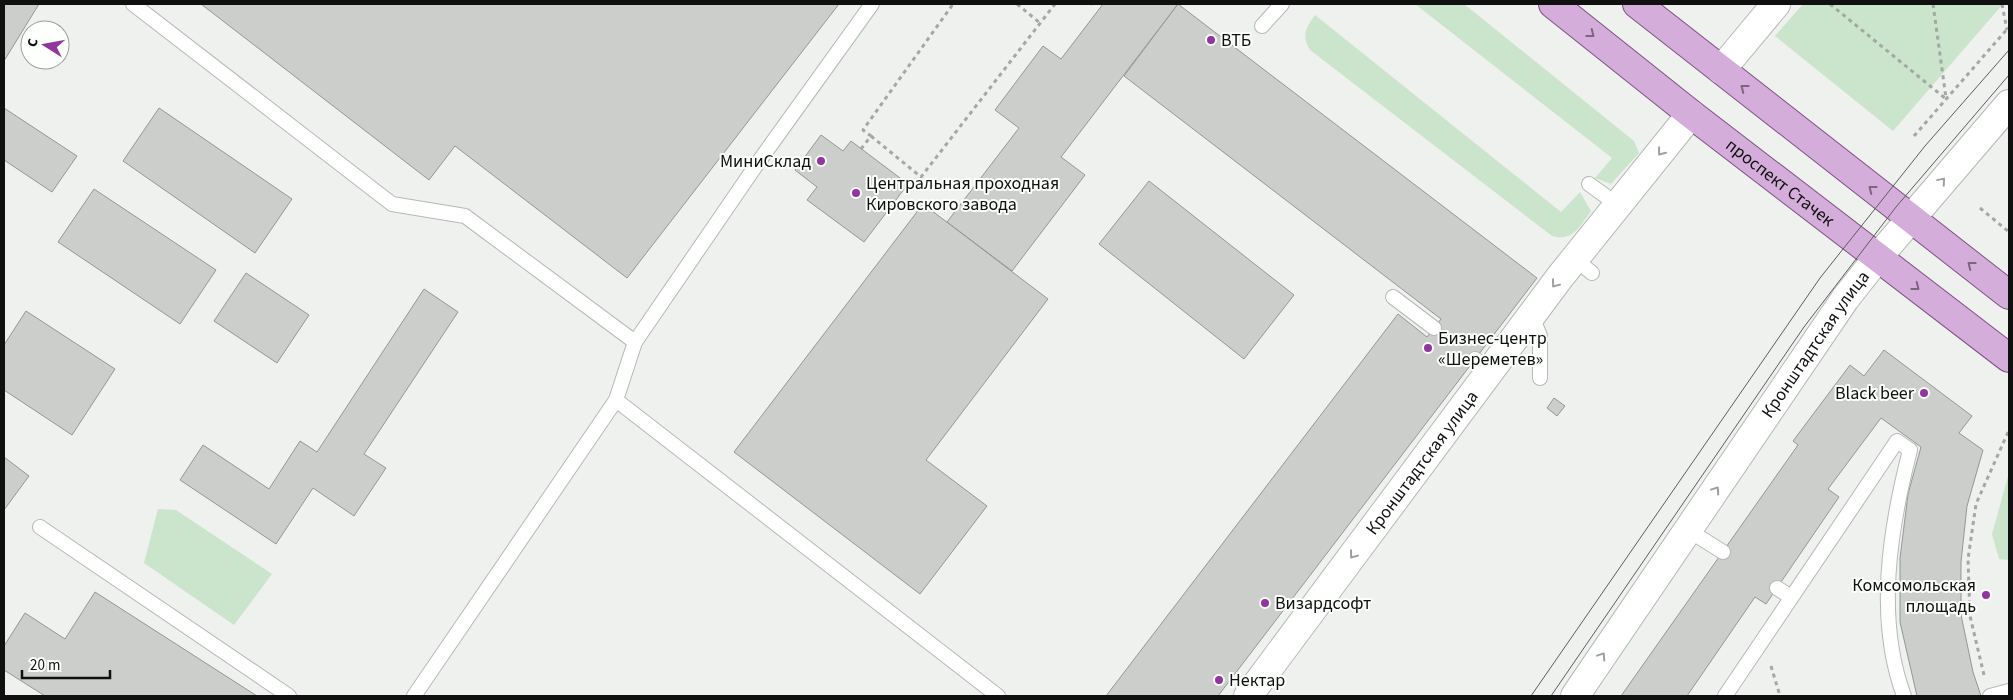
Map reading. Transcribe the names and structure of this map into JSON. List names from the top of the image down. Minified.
{"streets":{"main road":["проспект Стачек"],"street":["Кронштадтская улица"]},"crossings":[["проспект Стачек","Кронштадтская улица"]],"places":["ВТБ","МиниСклад","Центральная проходная Кировского завода","Бизнес-центр «Шереметев»","Black beer","Комсомольская площадь","Визардсофт","Нектар"],"scale_bar":"20 m","north":"left"}
